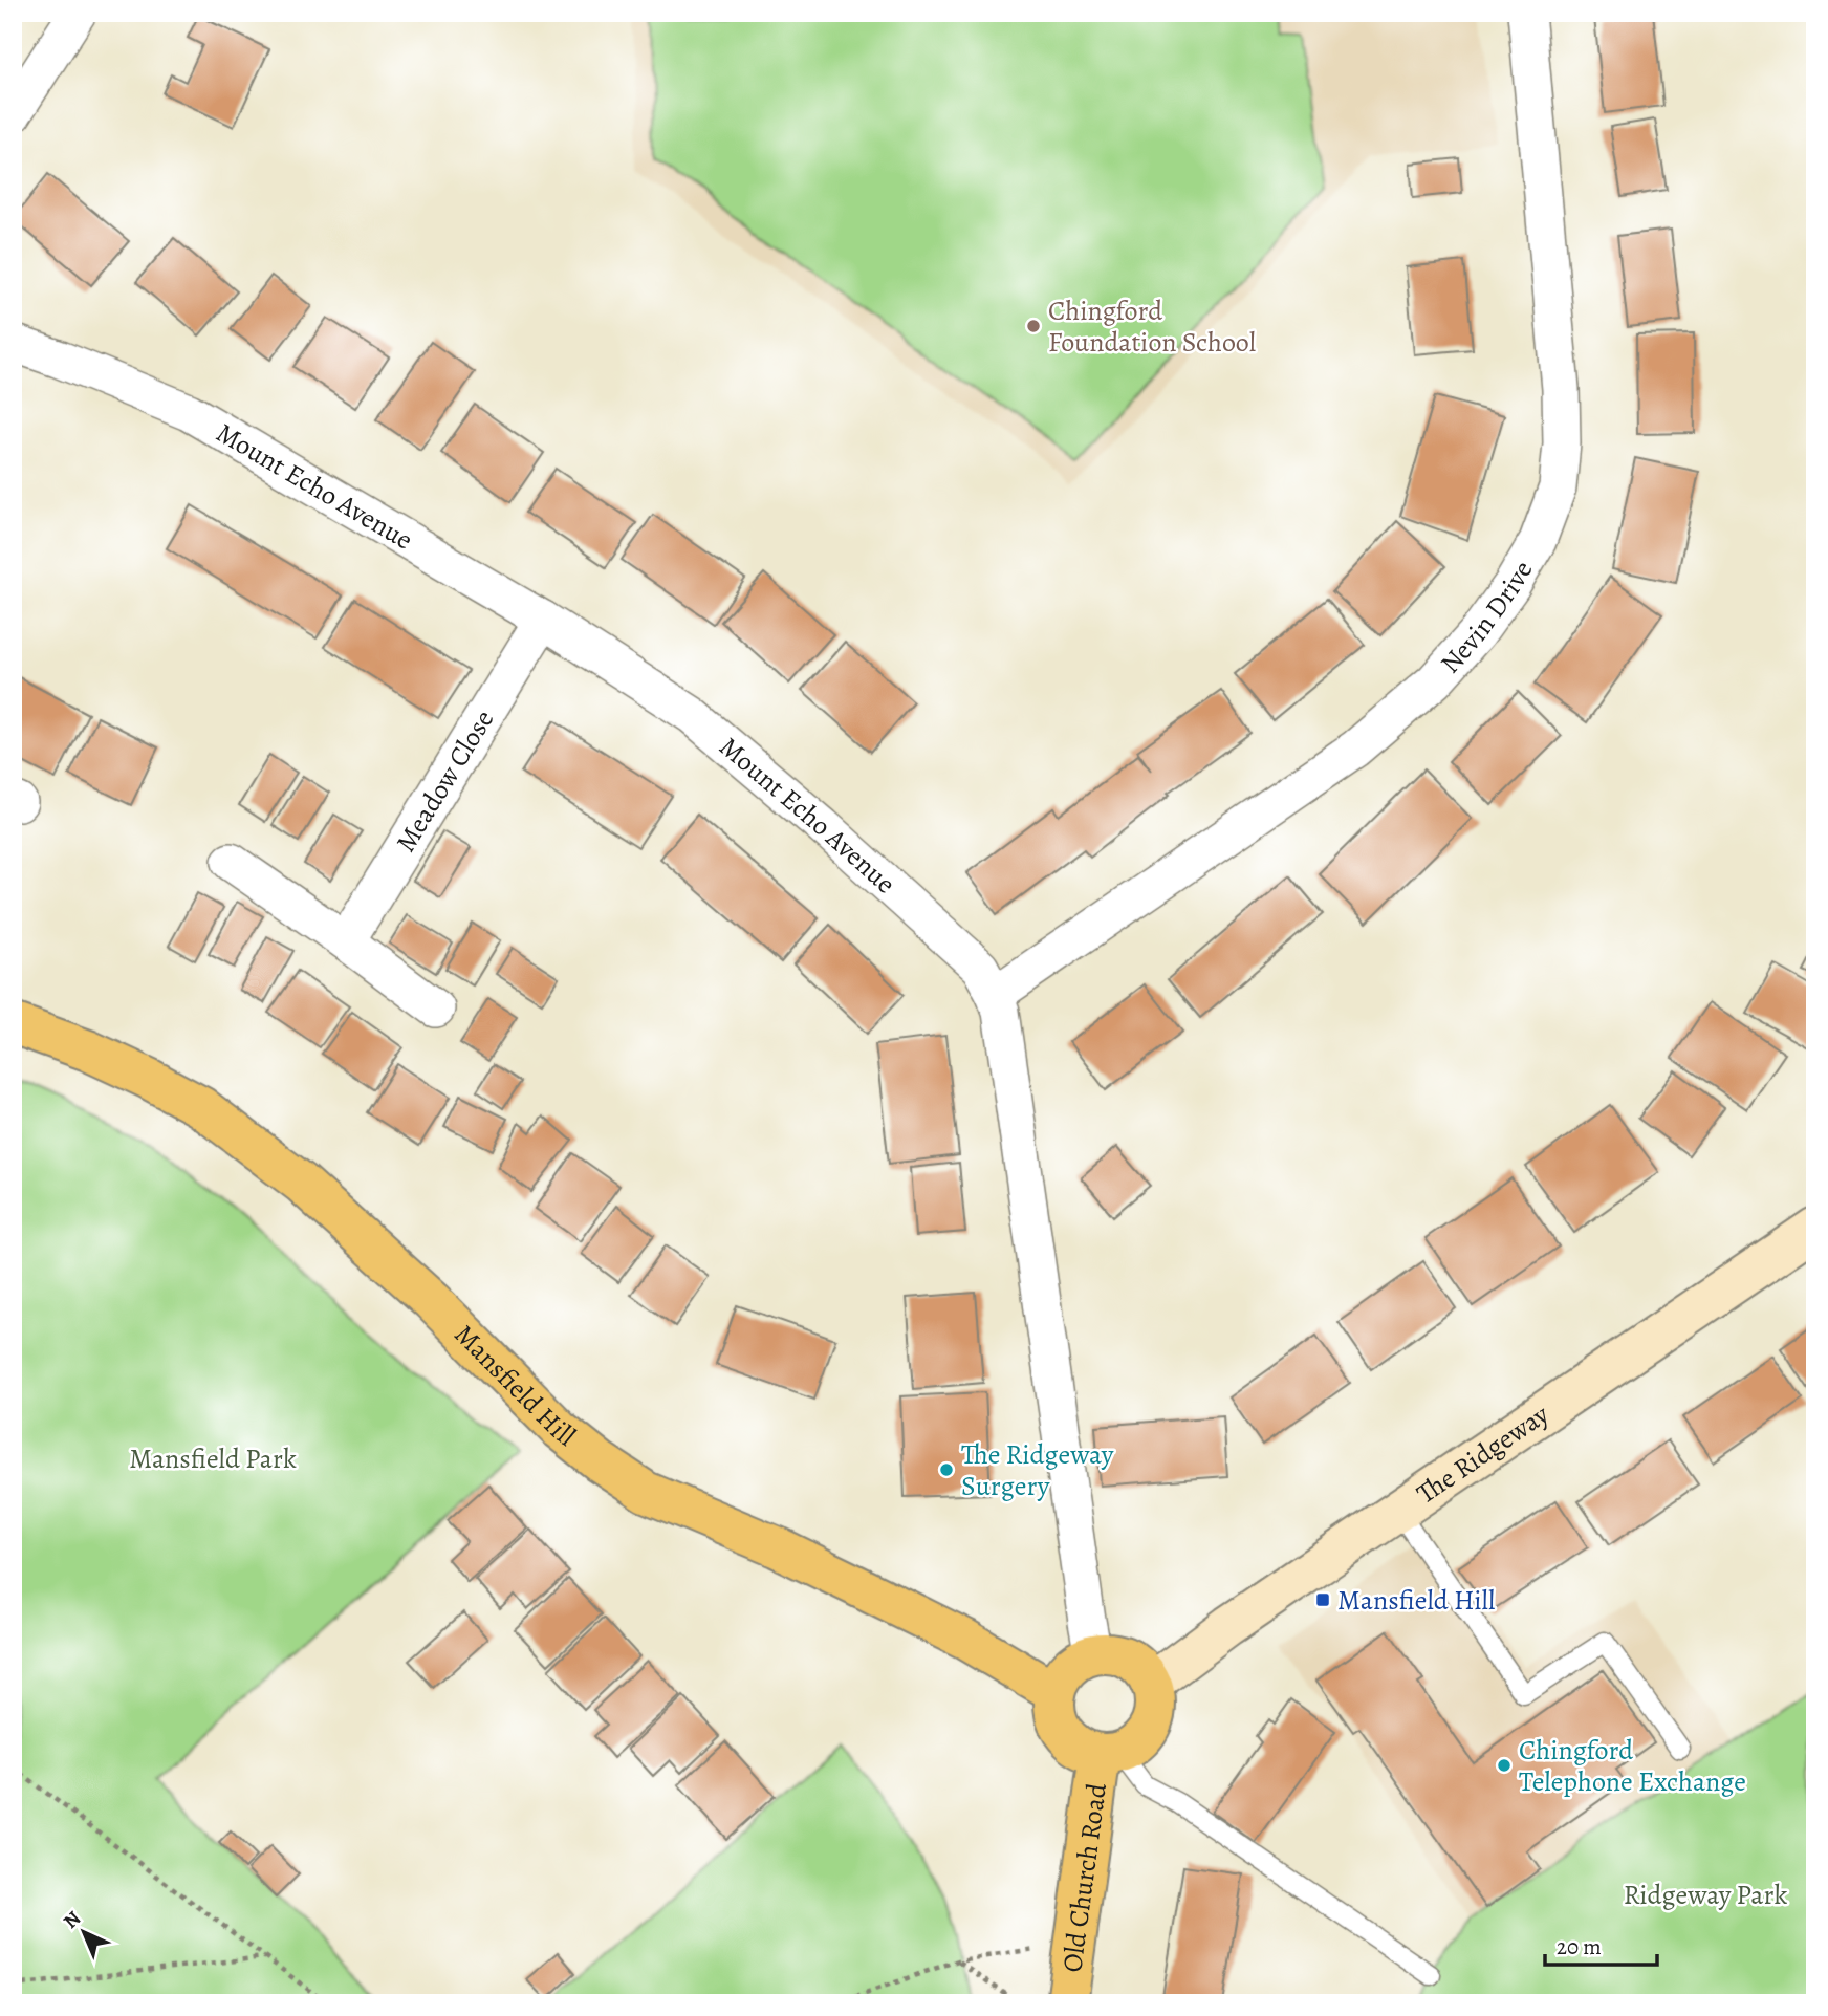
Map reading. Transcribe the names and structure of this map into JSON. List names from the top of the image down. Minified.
{"streets":{"main road":["Mansfield Hill","The Ridgeway","Old Church Road"],"street":["Mount Echo Avenue","Nevin Drive","Meadow Close"]},"crossings":[["Mount Echo Avenue","Nevin Drive"],["Mount Echo Avenue","Meadow Close"],["Mount Echo Avenue","Mansfield Hill"],["Mount Echo Avenue","The Ridgeway"],["Mount Echo Avenue","Old Church Road"],["Mansfield Hill","The Ridgeway"],["Mansfield Hill","Old Church Road"],["The Ridgeway","Old Church Road"]],"parks":["Mansfield Park","Ridgeway Park"],"places":{"other":["Chingford Foundation School","The Ridgeway Surgery","Chingford Telephone Exchange"],"transit":["Mansfield Hill"]},"scale_bar":"20 m","north":"top left"}
